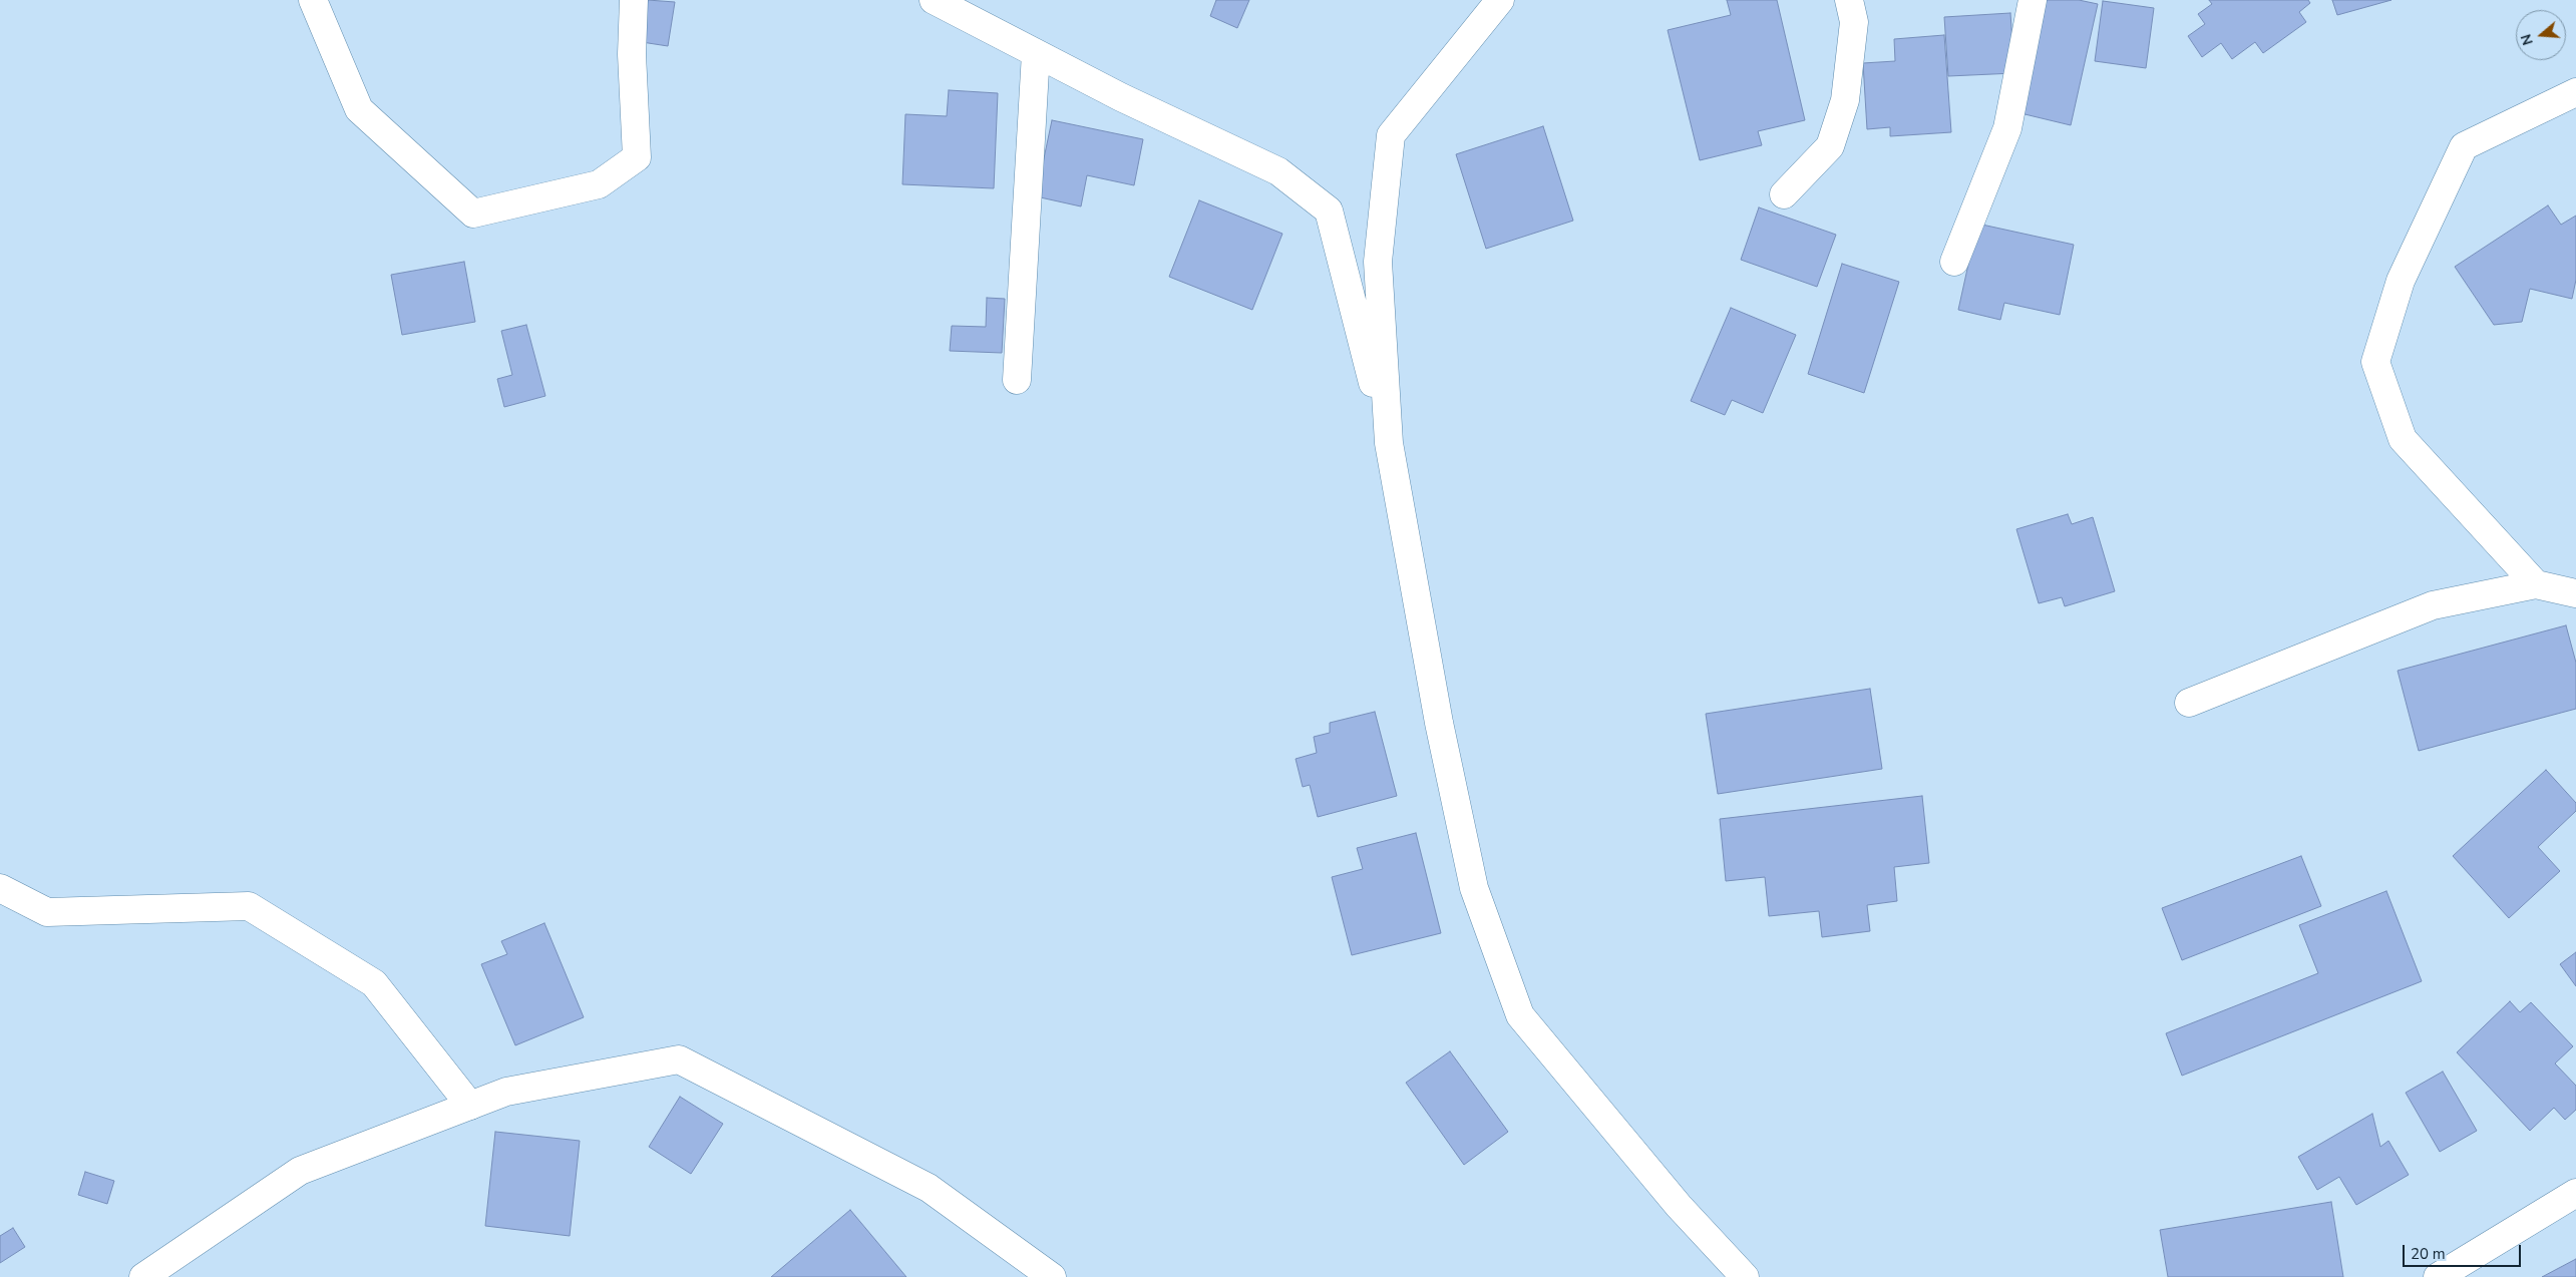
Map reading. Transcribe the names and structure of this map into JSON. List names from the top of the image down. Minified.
{"scale_bar":"20 m","north":"left"}
